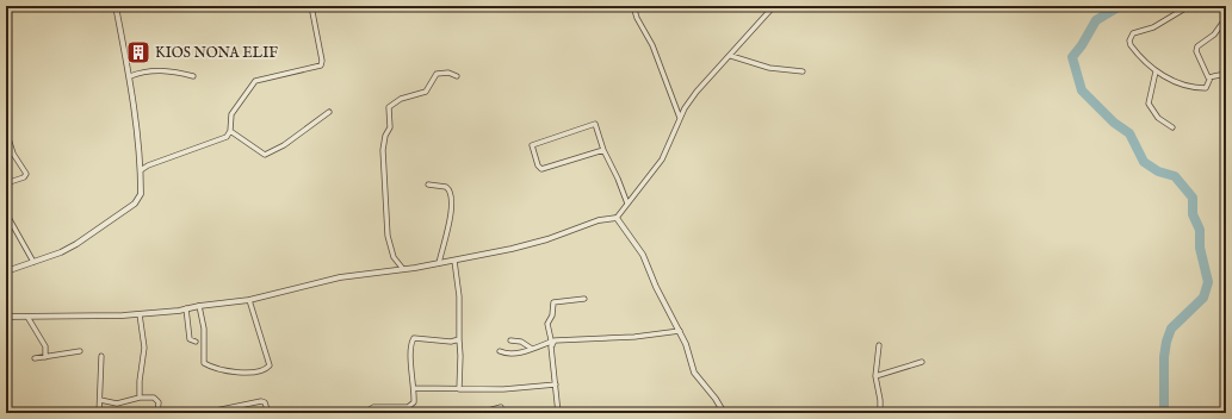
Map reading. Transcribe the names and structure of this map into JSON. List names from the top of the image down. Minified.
{"places":{"building":["KIOS NONA ELIF"]}}
